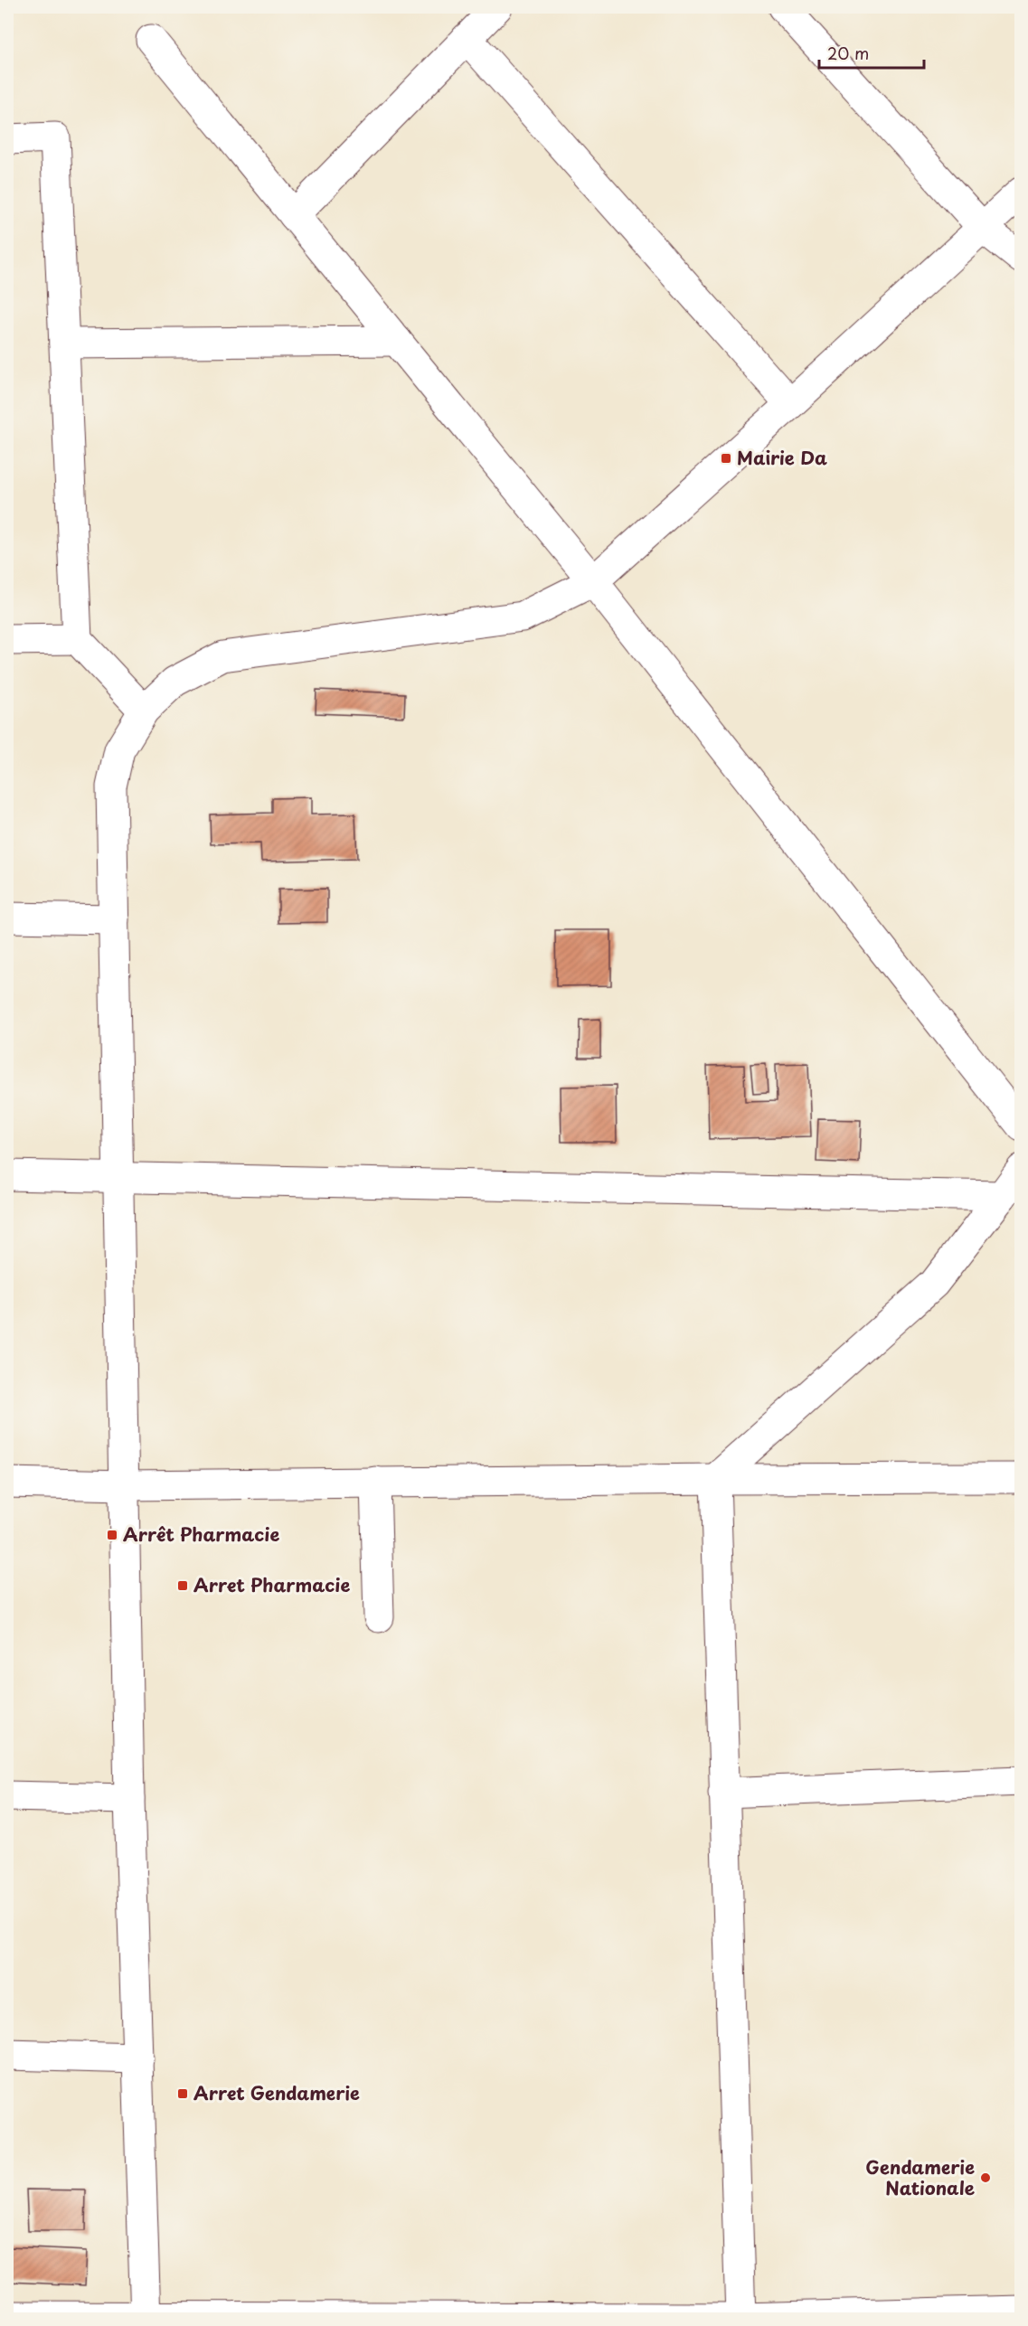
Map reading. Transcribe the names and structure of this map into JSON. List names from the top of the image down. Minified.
{"places":{"transit":["Mairie Da","Arrêt Pharmacie","Arret Pharmacie","Arret Gendamerie"],"other":["Gendamerie Nationale"]},"scale_bar":"20 m"}
